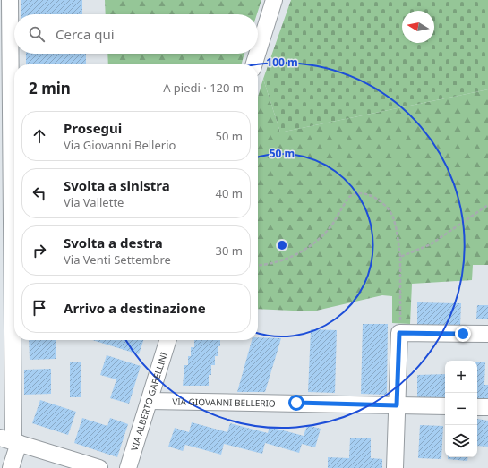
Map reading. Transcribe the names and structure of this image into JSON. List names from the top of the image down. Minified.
{"streets":{"street":["VIA ALBERTO GABELLINI","VIA GIOVANNI BELLERIO"]},"crossings":[["VIA ALBERTO GABELLINI","VIA GIOVANNI BELLERIO"]],"north":"left","page":{"search":"Cerca qui","heading":["2 min","A piedi · 120 m"],"list":[["Prosegui","Via Giovanni Bellerio","50 m"],["Svolta a sinistra","Via Vallette","40 m"],["Svolta a destra","Via Venti Settembre","30 m"],"Arrivo a destinazione"],"map_buttons":["+","−"]},"rings":["100 m","50 m"]}
